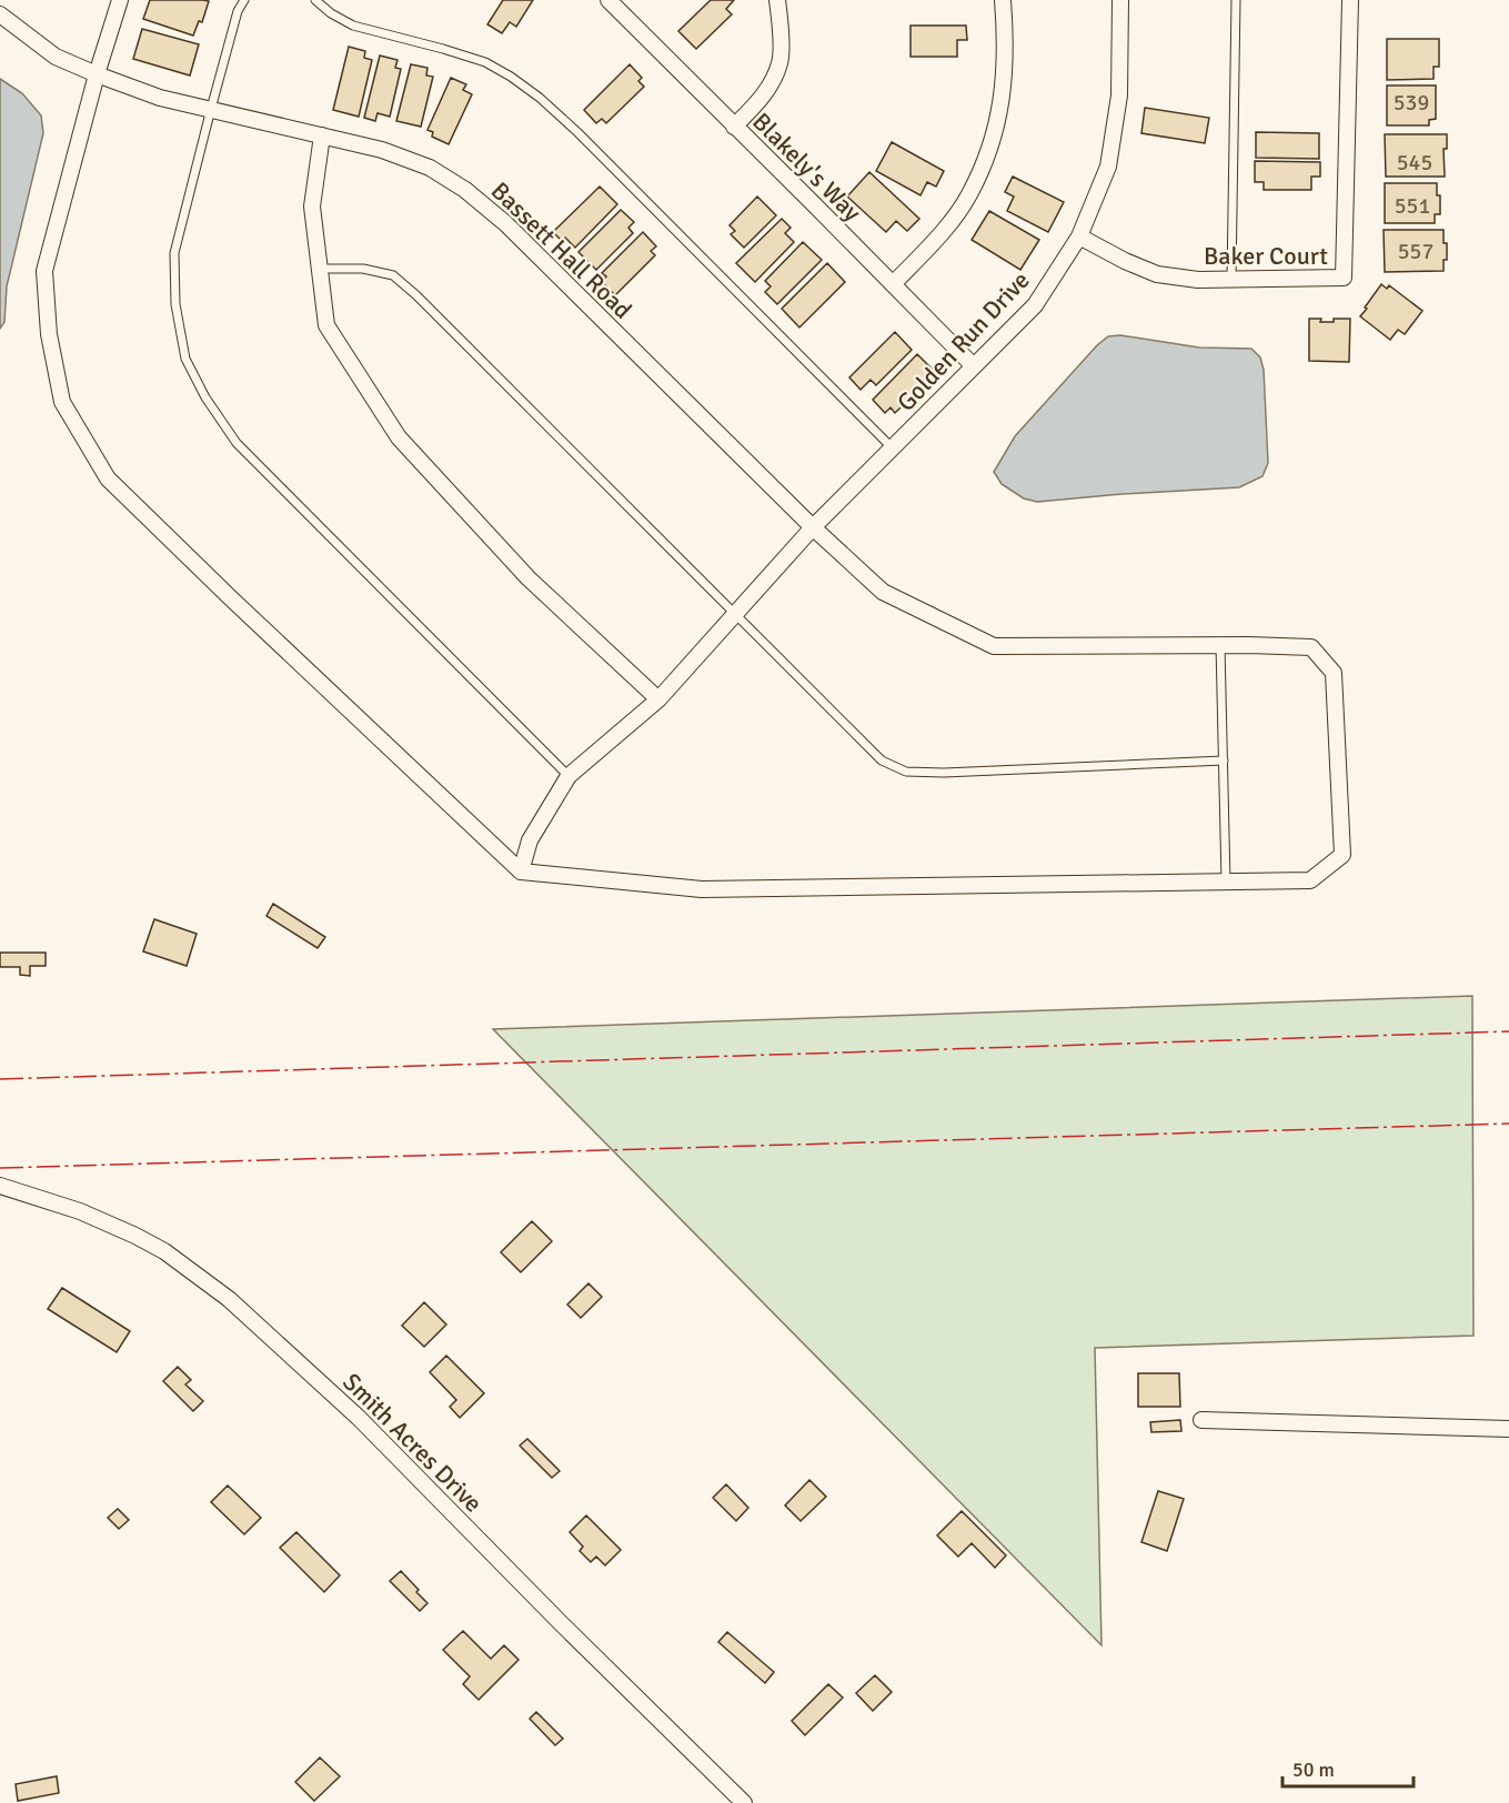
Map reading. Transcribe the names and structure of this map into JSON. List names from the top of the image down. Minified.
{"streets":{"street":["Blakely's Way","Bassett Hall Road","Baker Court","Golden Run Drive","Smith Acres Drive"]},"crossings":[["Blakely's Way","Golden Run Drive"],["Bassett Hall Road","Golden Run Drive"],["Baker Court","Golden Run Drive"]],"house_numbers":["539","545","551","557"],"scale_bar":"50 m"}
